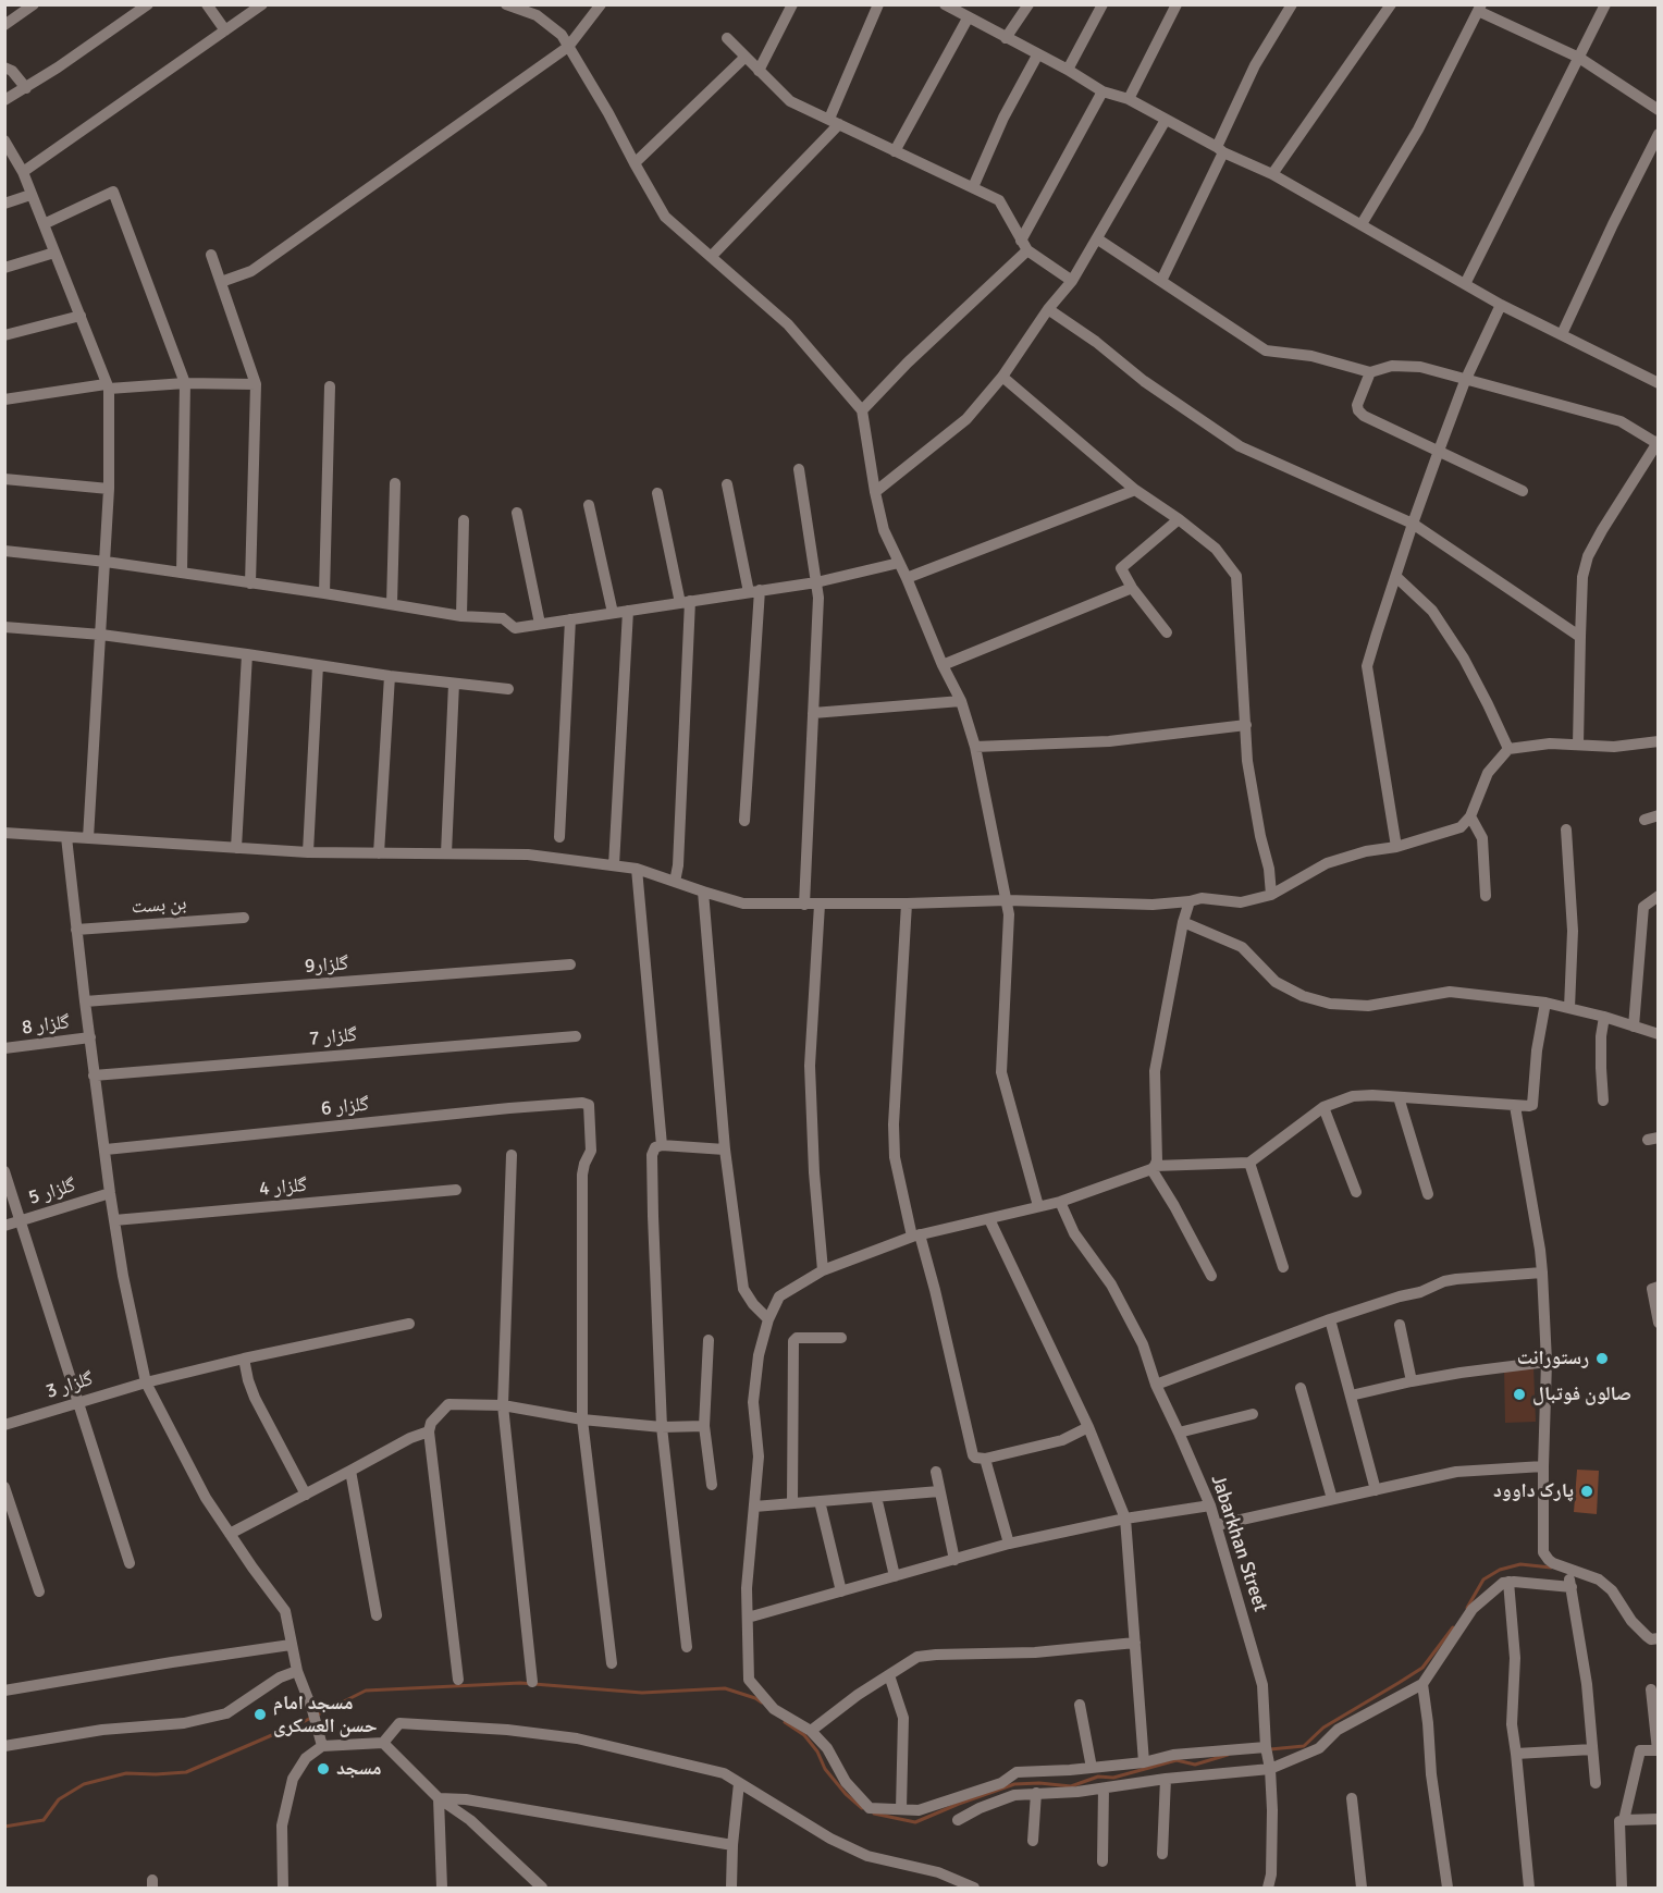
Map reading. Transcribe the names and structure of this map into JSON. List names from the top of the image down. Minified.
{"streets":{"street":["بن بست","گلزار9","گلزار 8","گلزار 7","گلزار 6","گلزار 4","گلزار 5","گلزار 3","Jabarkhan Street"]},"places":["رستورانت","صالون فوتبال","پارک داوود","مسجد امام حسن العسکری","مسجد"]}
